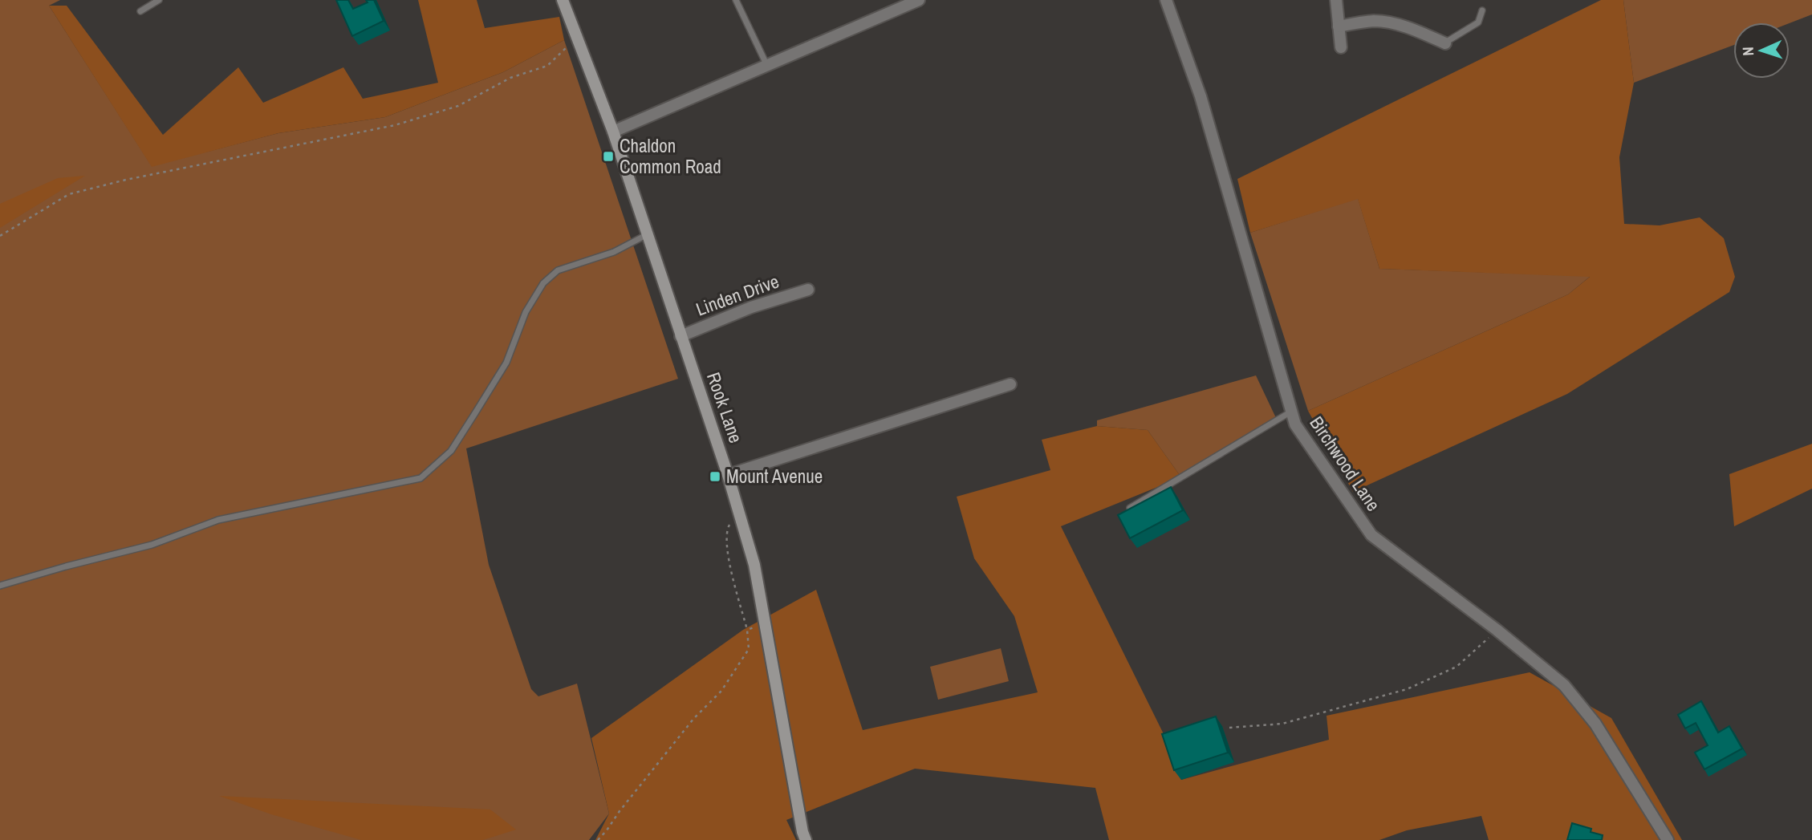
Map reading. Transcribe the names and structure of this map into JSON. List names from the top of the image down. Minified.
{"streets":{"main road":["Rook Lane"],"street":["Linden Drive","Birchwood Lane"]},"crossings":[["Linden Drive","Rook Lane"]],"places":{"transit":["Chaldon Common Road","Mount Avenue"]},"north":"left"}
